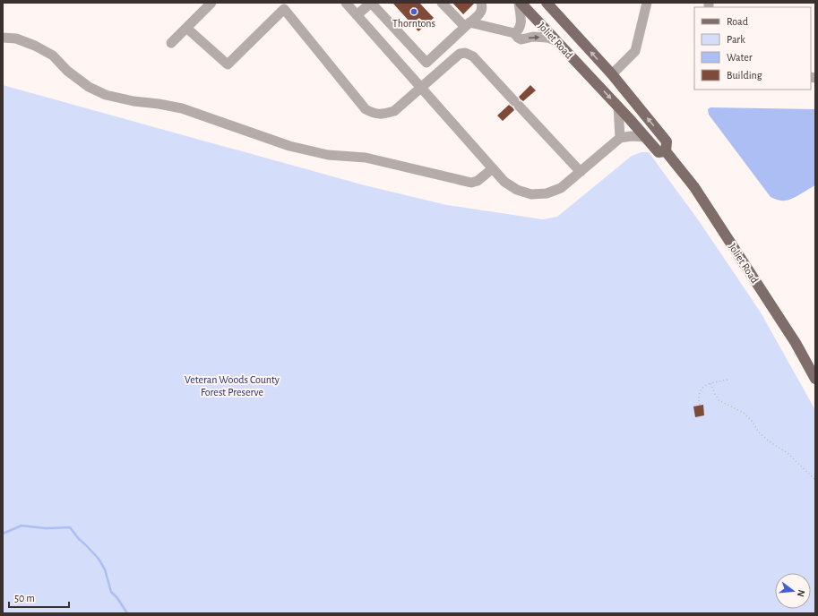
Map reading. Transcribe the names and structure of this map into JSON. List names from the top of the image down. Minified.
{"streets":{"main road":["Joliet Road"]},"parks":["Veteran Woods County Forest Preserve"],"places":["Thorntons"],"legend":["Road","Park","Water","Building"],"scale_bar":"50 m","north":"right"}
